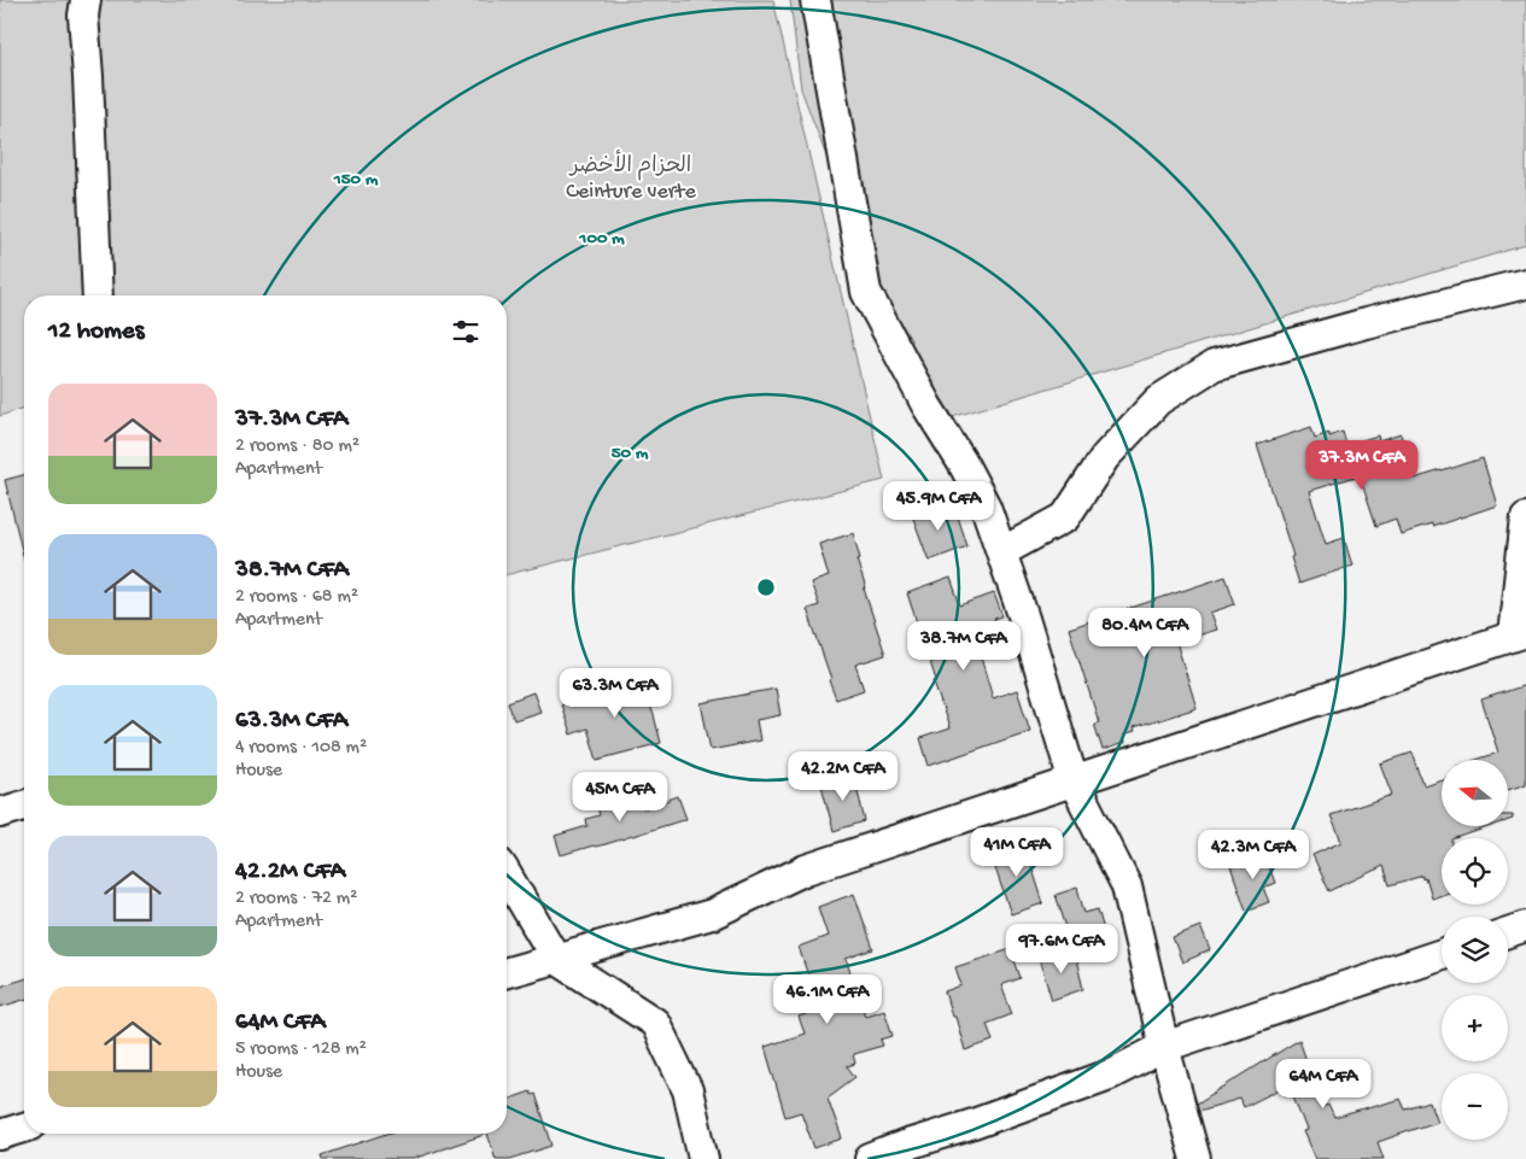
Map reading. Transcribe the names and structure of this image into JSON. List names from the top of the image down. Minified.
{"parks":["الحزام الأخضر Ceinture verte"],"north":"left","page":{"heading":"12 homes","list":[{"name":"37.3M CFA","note":"2 rooms · 80 m² · Apartment"},{"name":"38.7M CFA","note":"2 rooms · 68 m² · Apartment"},{"name":"63.3M CFA","note":"4 rooms · 108 m² · House"},{"name":"42.2M CFA","note":"2 rooms · 72 m² · Apartment"},{"name":"64M CFA","note":"5 rooms · 128 m² · House"}],"price":["37.3M CFA","45.9M CFA","80.4M CFA","38.7M CFA","63.3M CFA","42.2M CFA","45M CFA","41M CFA","42.3M CFA","97.6M CFA","46.1M CFA","64M CFA"],"map_buttons":["+","−"]},"rings":["150 m","100 m","50 m"]}
